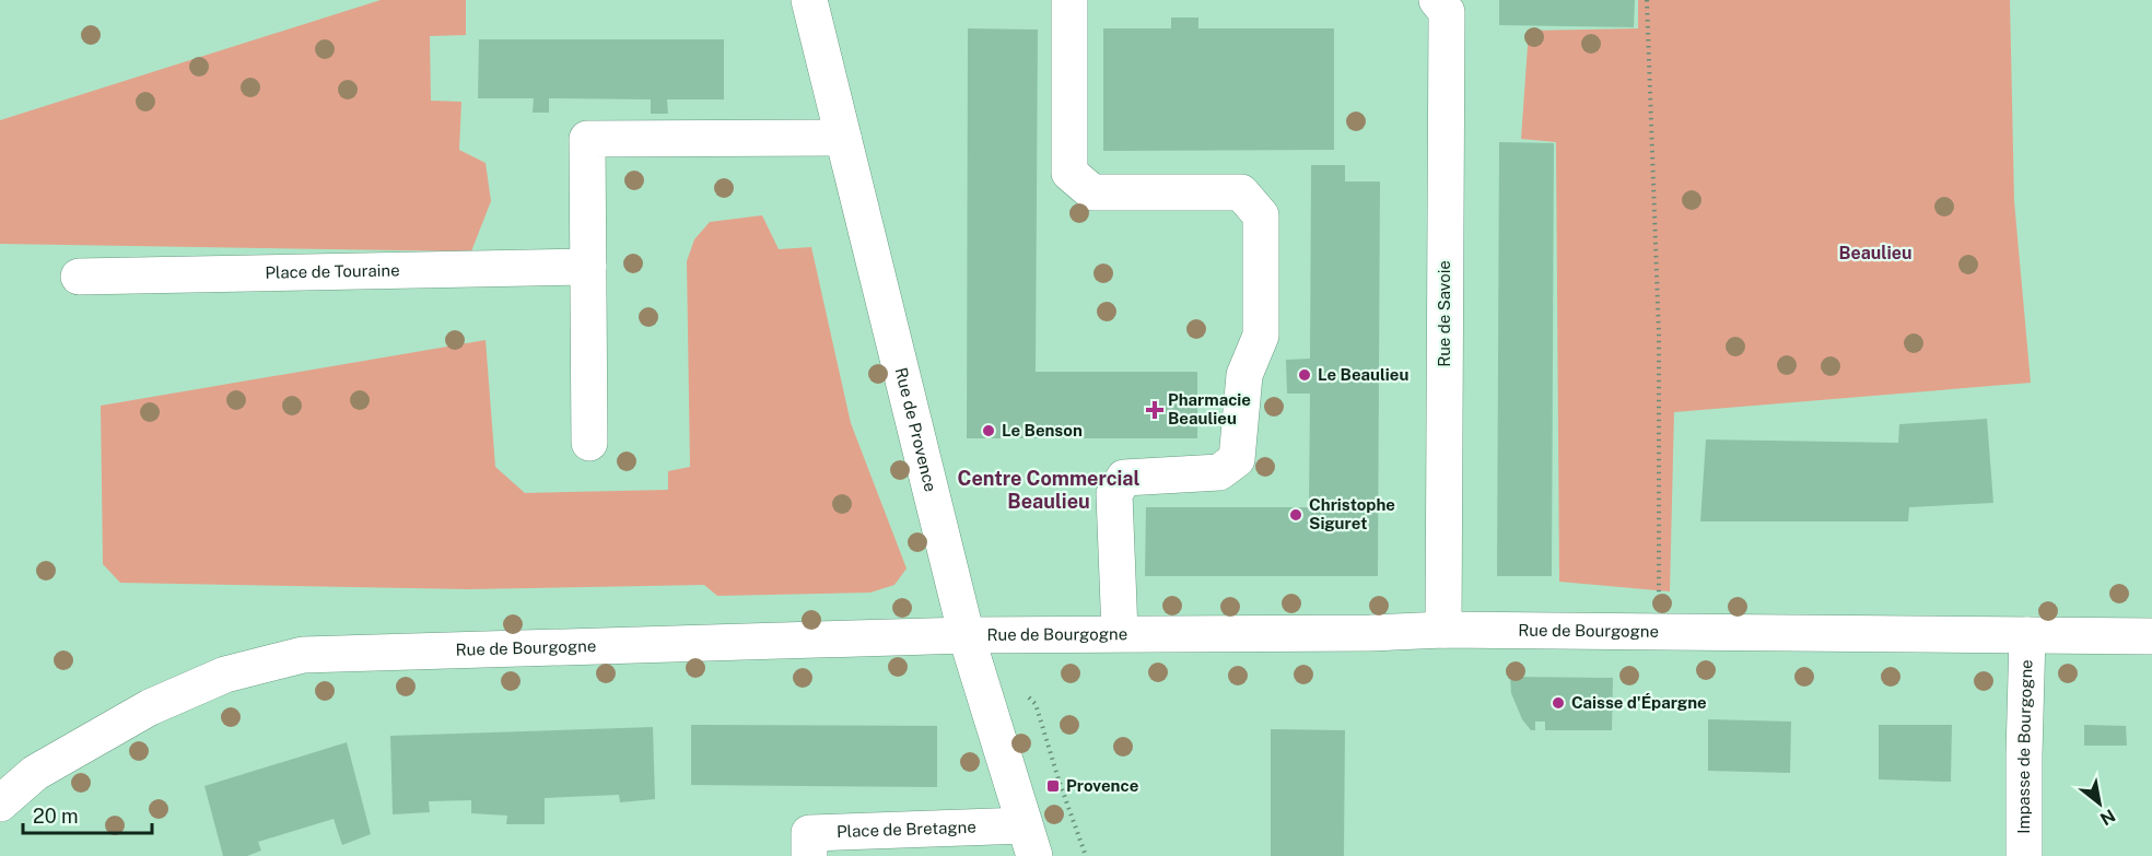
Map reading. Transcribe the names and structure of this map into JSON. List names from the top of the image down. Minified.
{"streets":{"street":["Place de Touraine","Rue de Savoie","Rue de Provence","Rue de Bourgogne","Impasse de Bourgogne","Place de Bretagne"]},"crossings":[["Rue de Savoie","Rue de Bourgogne"],["Rue de Provence","Rue de Bourgogne"],["Rue de Provence","Place de Bretagne"],["Rue de Bourgogne","Impasse de Bourgogne"]],"districts":["Beaulieu","Centre Commercial Beaulieu"],"places":{"other":["Le Beaulieu","Le Benson","Christophe Siguret","Caisse d'Épargne"],"health":["Pharmacie Beaulieu"],"transit":["Provence"]},"scale_bar":"20 m","north":"bottom right"}
